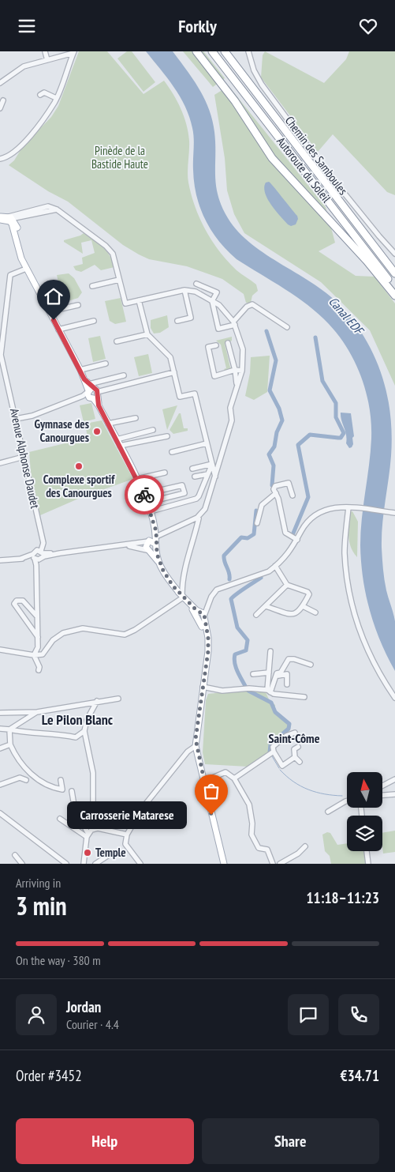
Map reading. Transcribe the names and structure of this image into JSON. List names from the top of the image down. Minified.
{"streets":{"highway":["Autoroute du Soleil"],"street":["Chemin des Samboules","Avenue Alphonse Daudet"]},"districts":["Le Pilon Blanc","Saint-Côme"],"water":["Canal EDF"],"parks":["Pinède de la Bastide Haute"],"places":["Gymnase des Canourgues","Complexe sportif des Canourgues","Carrosserie Matarese","Temple"],"north":"top","page":{"header":"Forkly","bubble":"Carrosserie Matarese","heading":["3 min","Arriving in","11:18–11:23"],"panel":["Jordan","Courier · 4.4","Order #3452","€34.71"],"bar":"On the way · 380 m","buttons":["Help","Share"]}}
